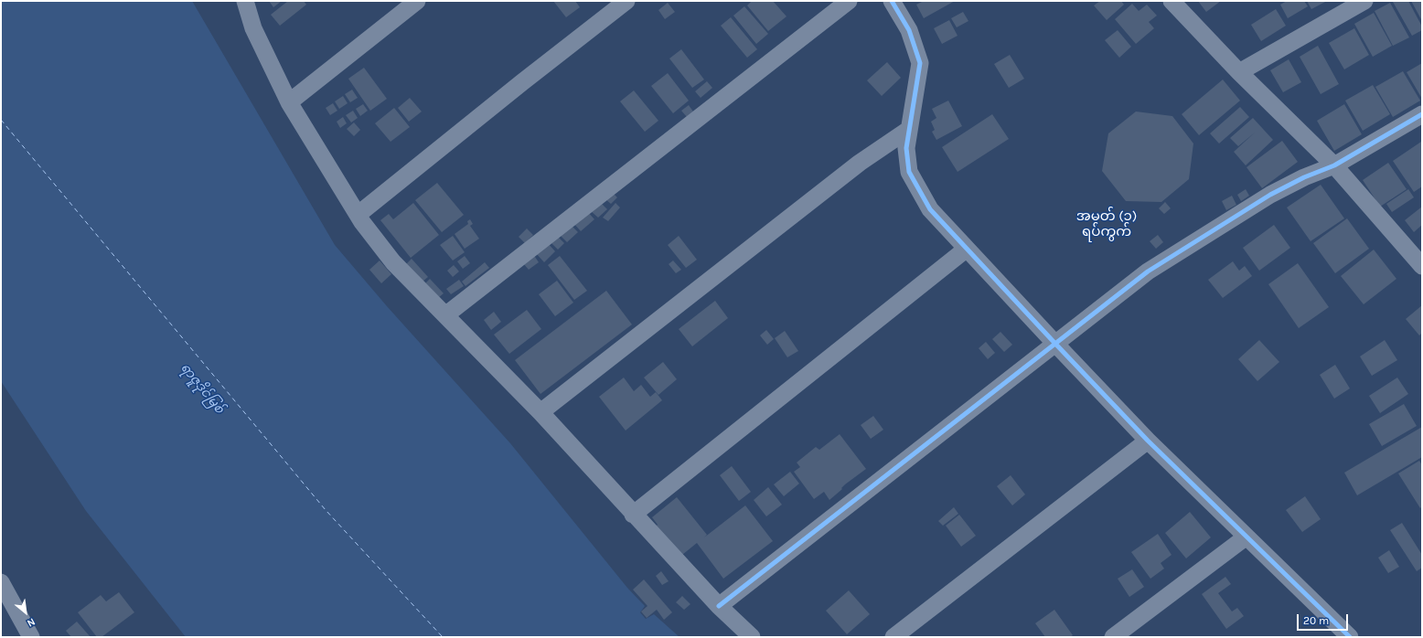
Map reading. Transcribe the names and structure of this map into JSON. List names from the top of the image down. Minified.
{"districts":["အမှတ် (၁) ရပ်ကွက်"],"water":["ရာဇူဒိုင်မြစ်"],"scale_bar":"20 m","north":"bottom right"}
